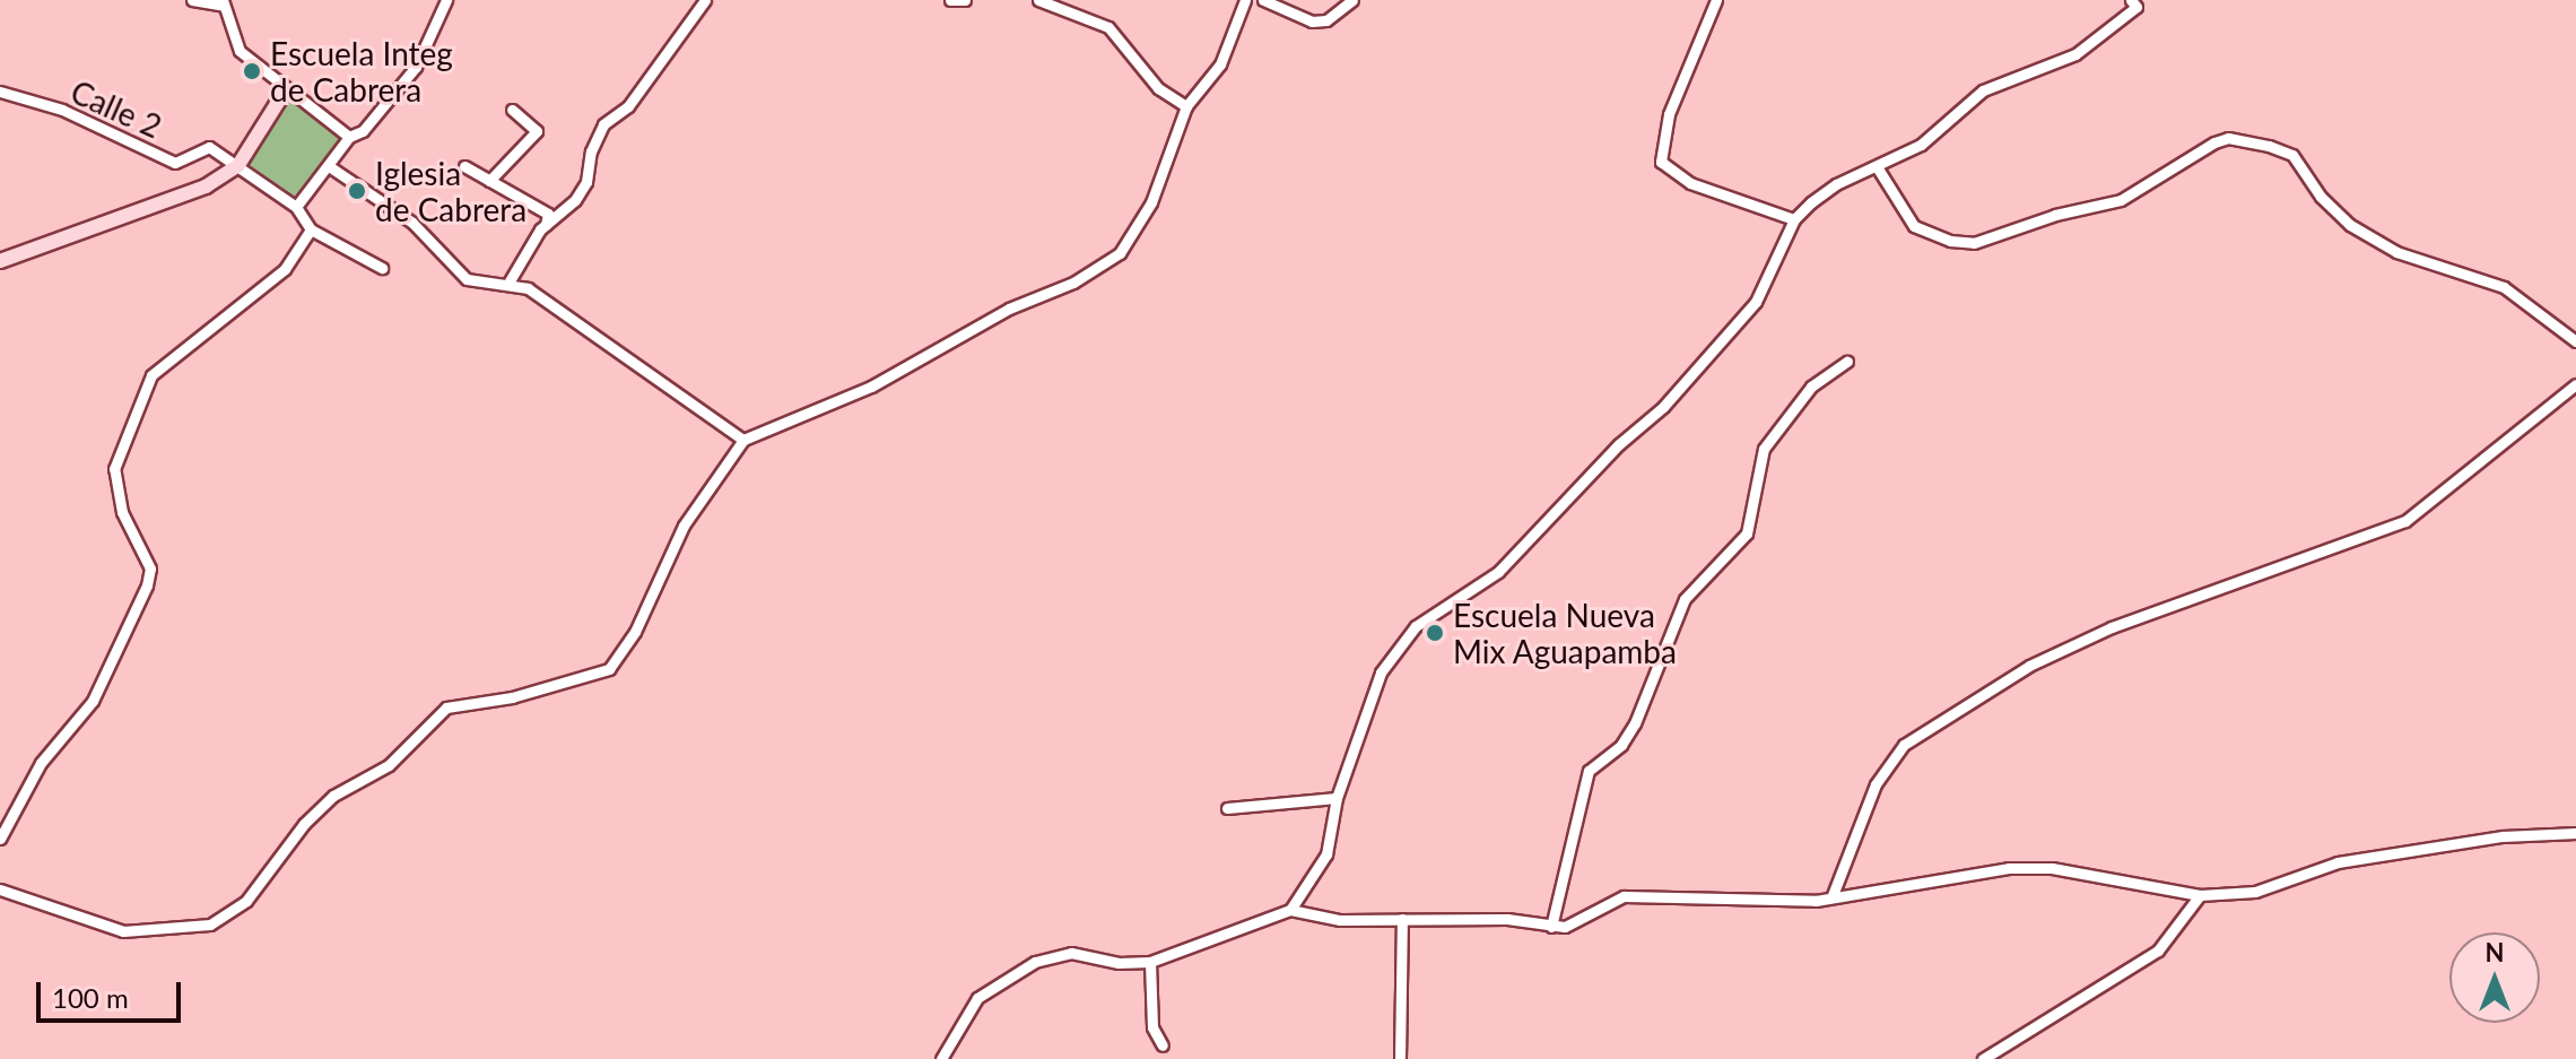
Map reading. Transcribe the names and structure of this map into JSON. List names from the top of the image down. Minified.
{"streets":{"street":["Calle 2"]},"places":["Escuela Integ de Cabrera","Iglesia de Cabrera","Escuela Nueva Mix Aguapamba"],"scale_bar":"100 m","north":"top"}
